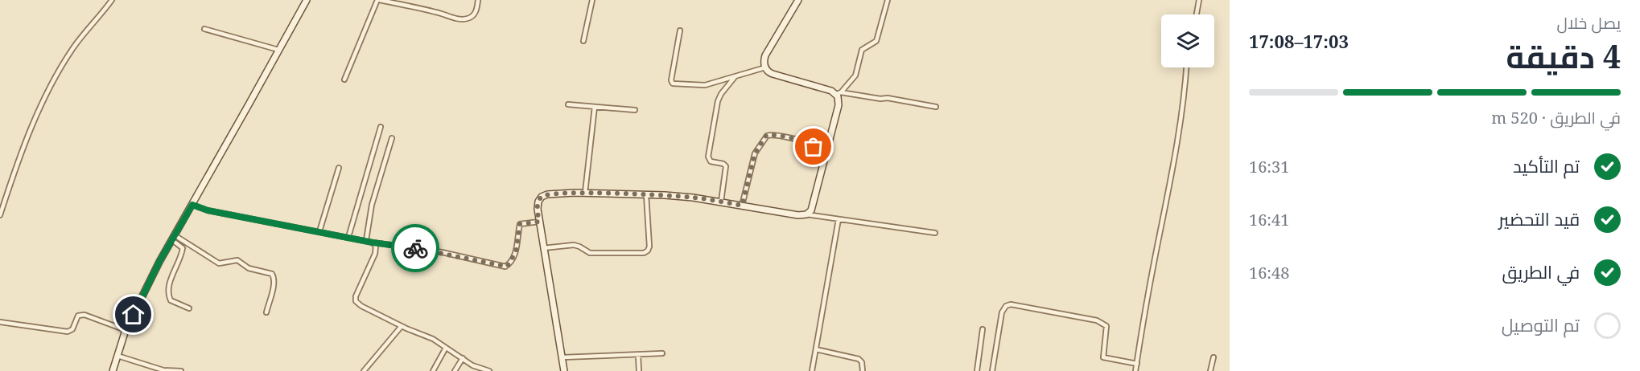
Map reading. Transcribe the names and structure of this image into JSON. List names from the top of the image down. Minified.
{"page":{"heading":["4 دقيقة","يصل خلال","17:03–17:08"],"bar":"في الطريق · 520 m","list":[["تم التأكيد","16:31"],["قيد التحضير","16:41"],["في الطريق","16:48"],"تم التوصيل"]}}
